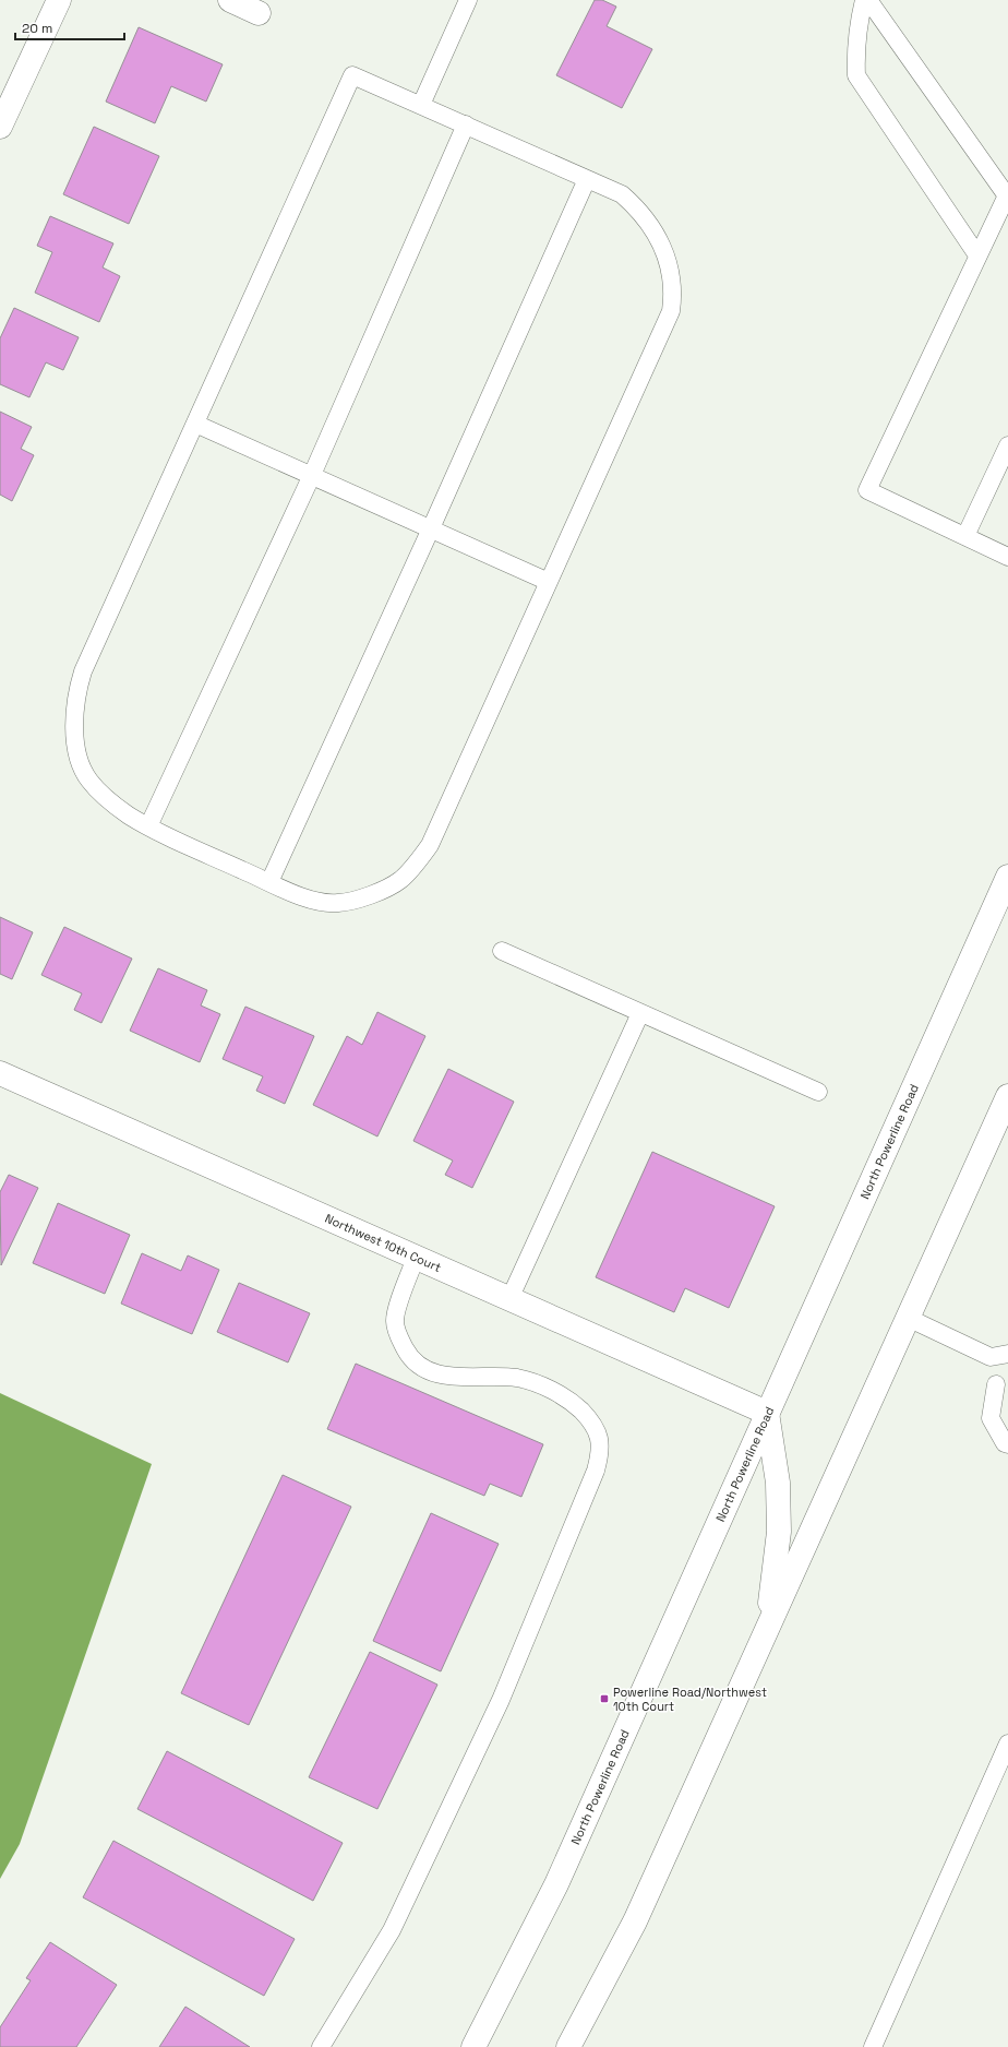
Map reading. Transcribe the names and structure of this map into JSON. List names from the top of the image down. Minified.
{"streets":{"main road":["North Powerline Road","Northwest 10th Court"]},"crossings":[["North Powerline Road","Northwest 10th Court"]],"places":{"transit":["Powerline Road/Northwest 10th Court"]},"scale_bar":"20 m"}
